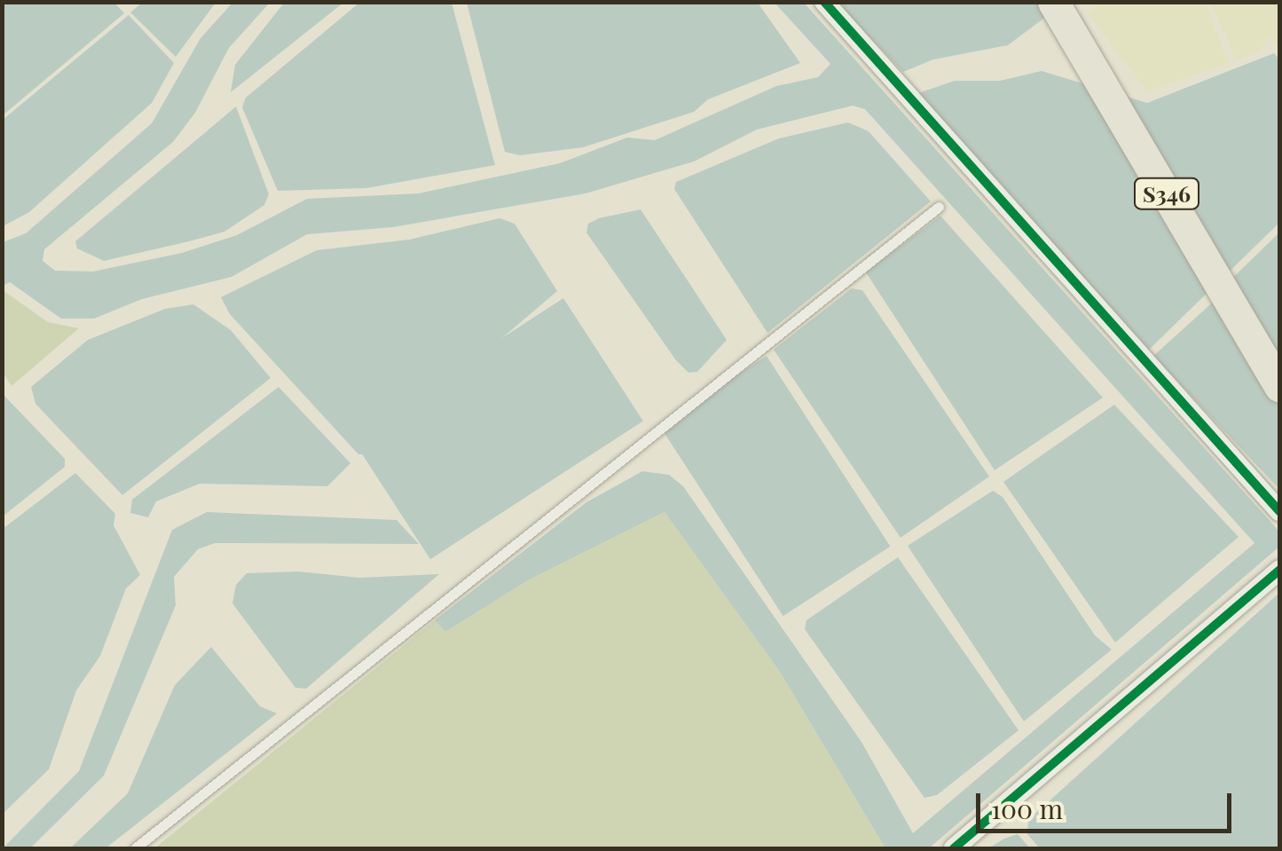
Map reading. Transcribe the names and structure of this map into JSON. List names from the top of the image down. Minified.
{"streets":{"main road":["S346"]},"scale_bar":"100 m"}
